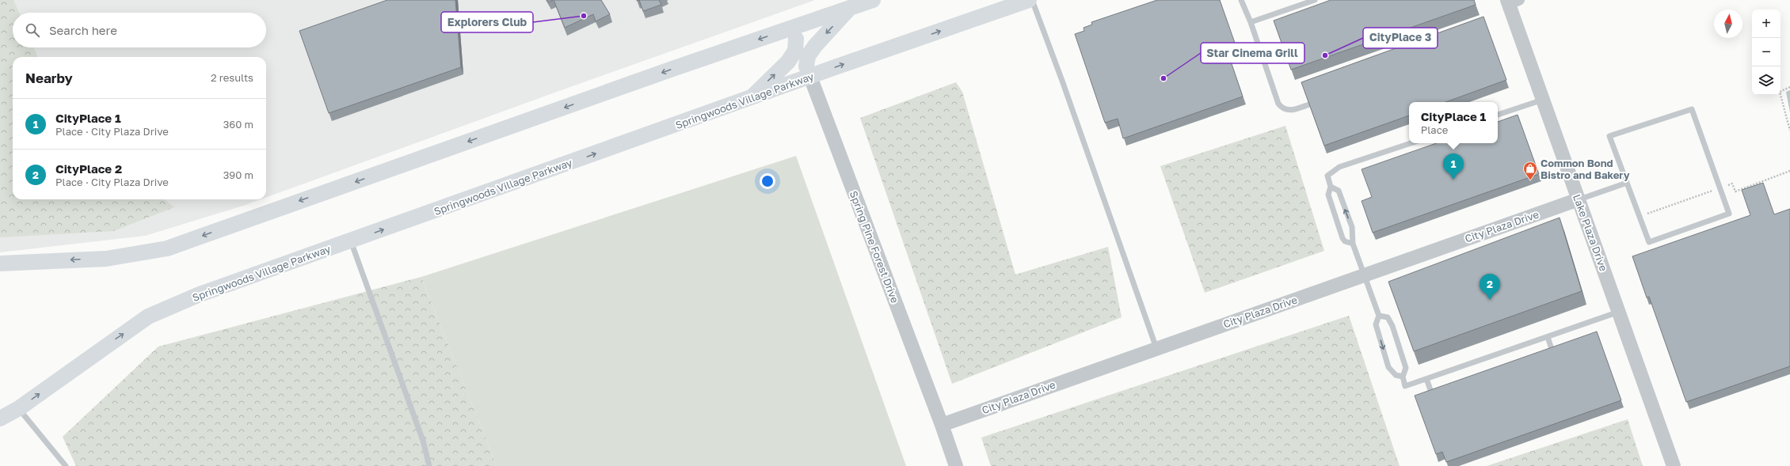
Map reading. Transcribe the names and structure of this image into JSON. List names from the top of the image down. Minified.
{"streets":{"main road":["Springwoods Village Parkway"],"street":["City Plaza Drive","Lake Plaza Drive","Spring Pine Forest Drive"]},"crossings":[["Springwoods Village Parkway","Spring Pine Forest Drive"],["City Plaza Drive","Lake Plaza Drive"],["City Plaza Drive","Spring Pine Forest Drive"]],"places":{"other":["Explorers Club","CityPlace 3","Star Cinema Grill"],"shop":["Common Bond Bistro and Bakery"]},"north":"top","page":{"map_buttons":["+","−"],"search":"Search here","heading":["Nearby","2 results"],"list":[{"mark":"1","name":"CityPlace 1","note":"Place · City Plaza Drive","value":"360 m"},{"mark":"2","name":"CityPlace 2","note":"Place · City Plaza Drive","value":"390 m"}],"popup":["CityPlace 1","Place"],"pins":["1","2"]}}
